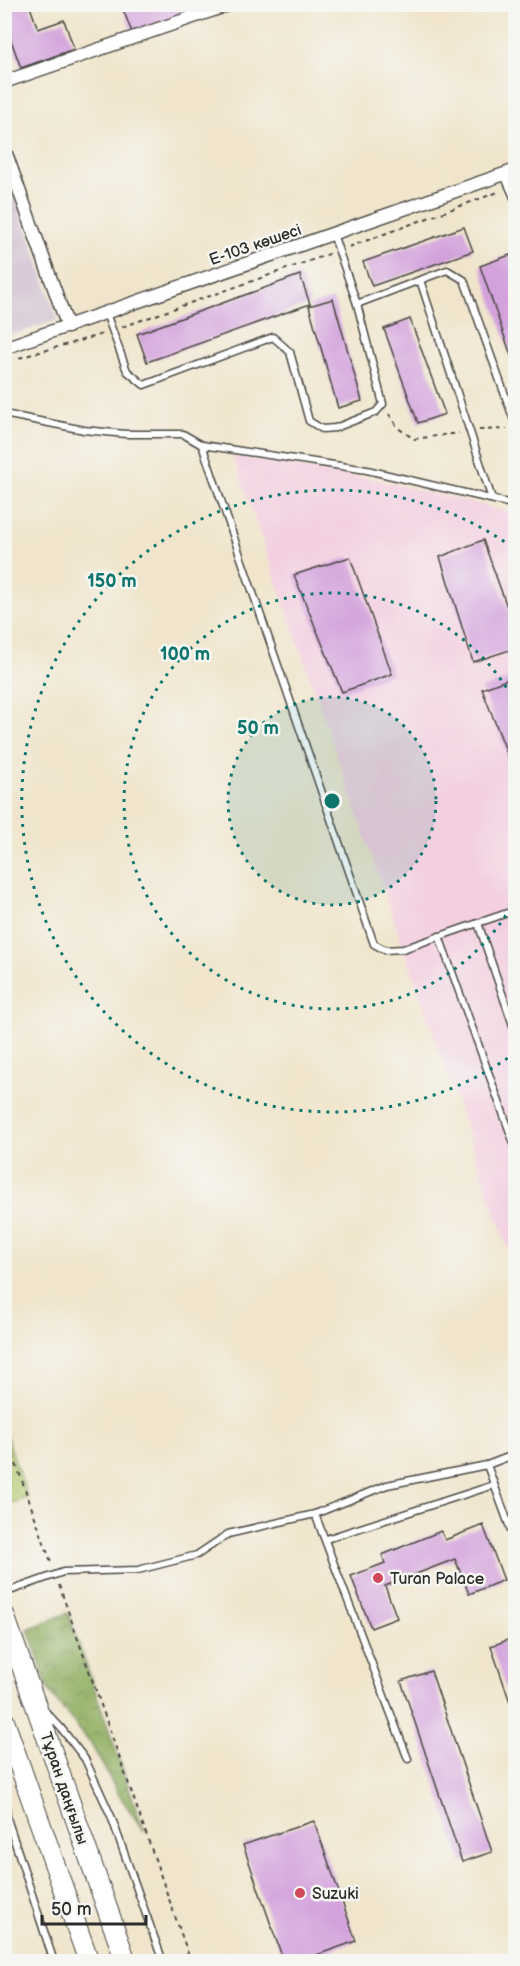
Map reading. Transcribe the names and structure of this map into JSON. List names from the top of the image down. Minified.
{"streets":{"main road":["Тұран даңғылы"],"street":["Е-103 көшесі"]},"places":["Turan Palace","Suzuki"],"scale_bar":"50 m","rings":["150 m","100 m","50 m"]}
